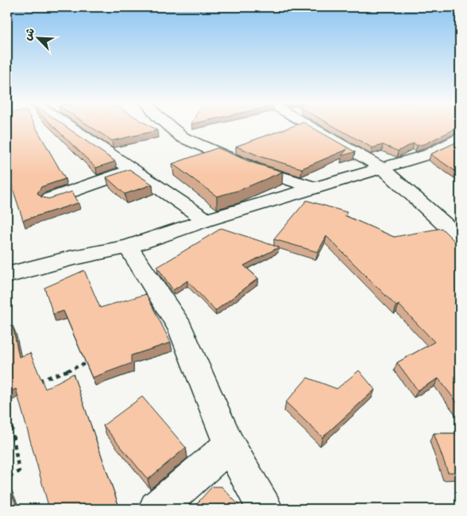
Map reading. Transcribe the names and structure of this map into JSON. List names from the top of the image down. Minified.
{"north":"top left"}
